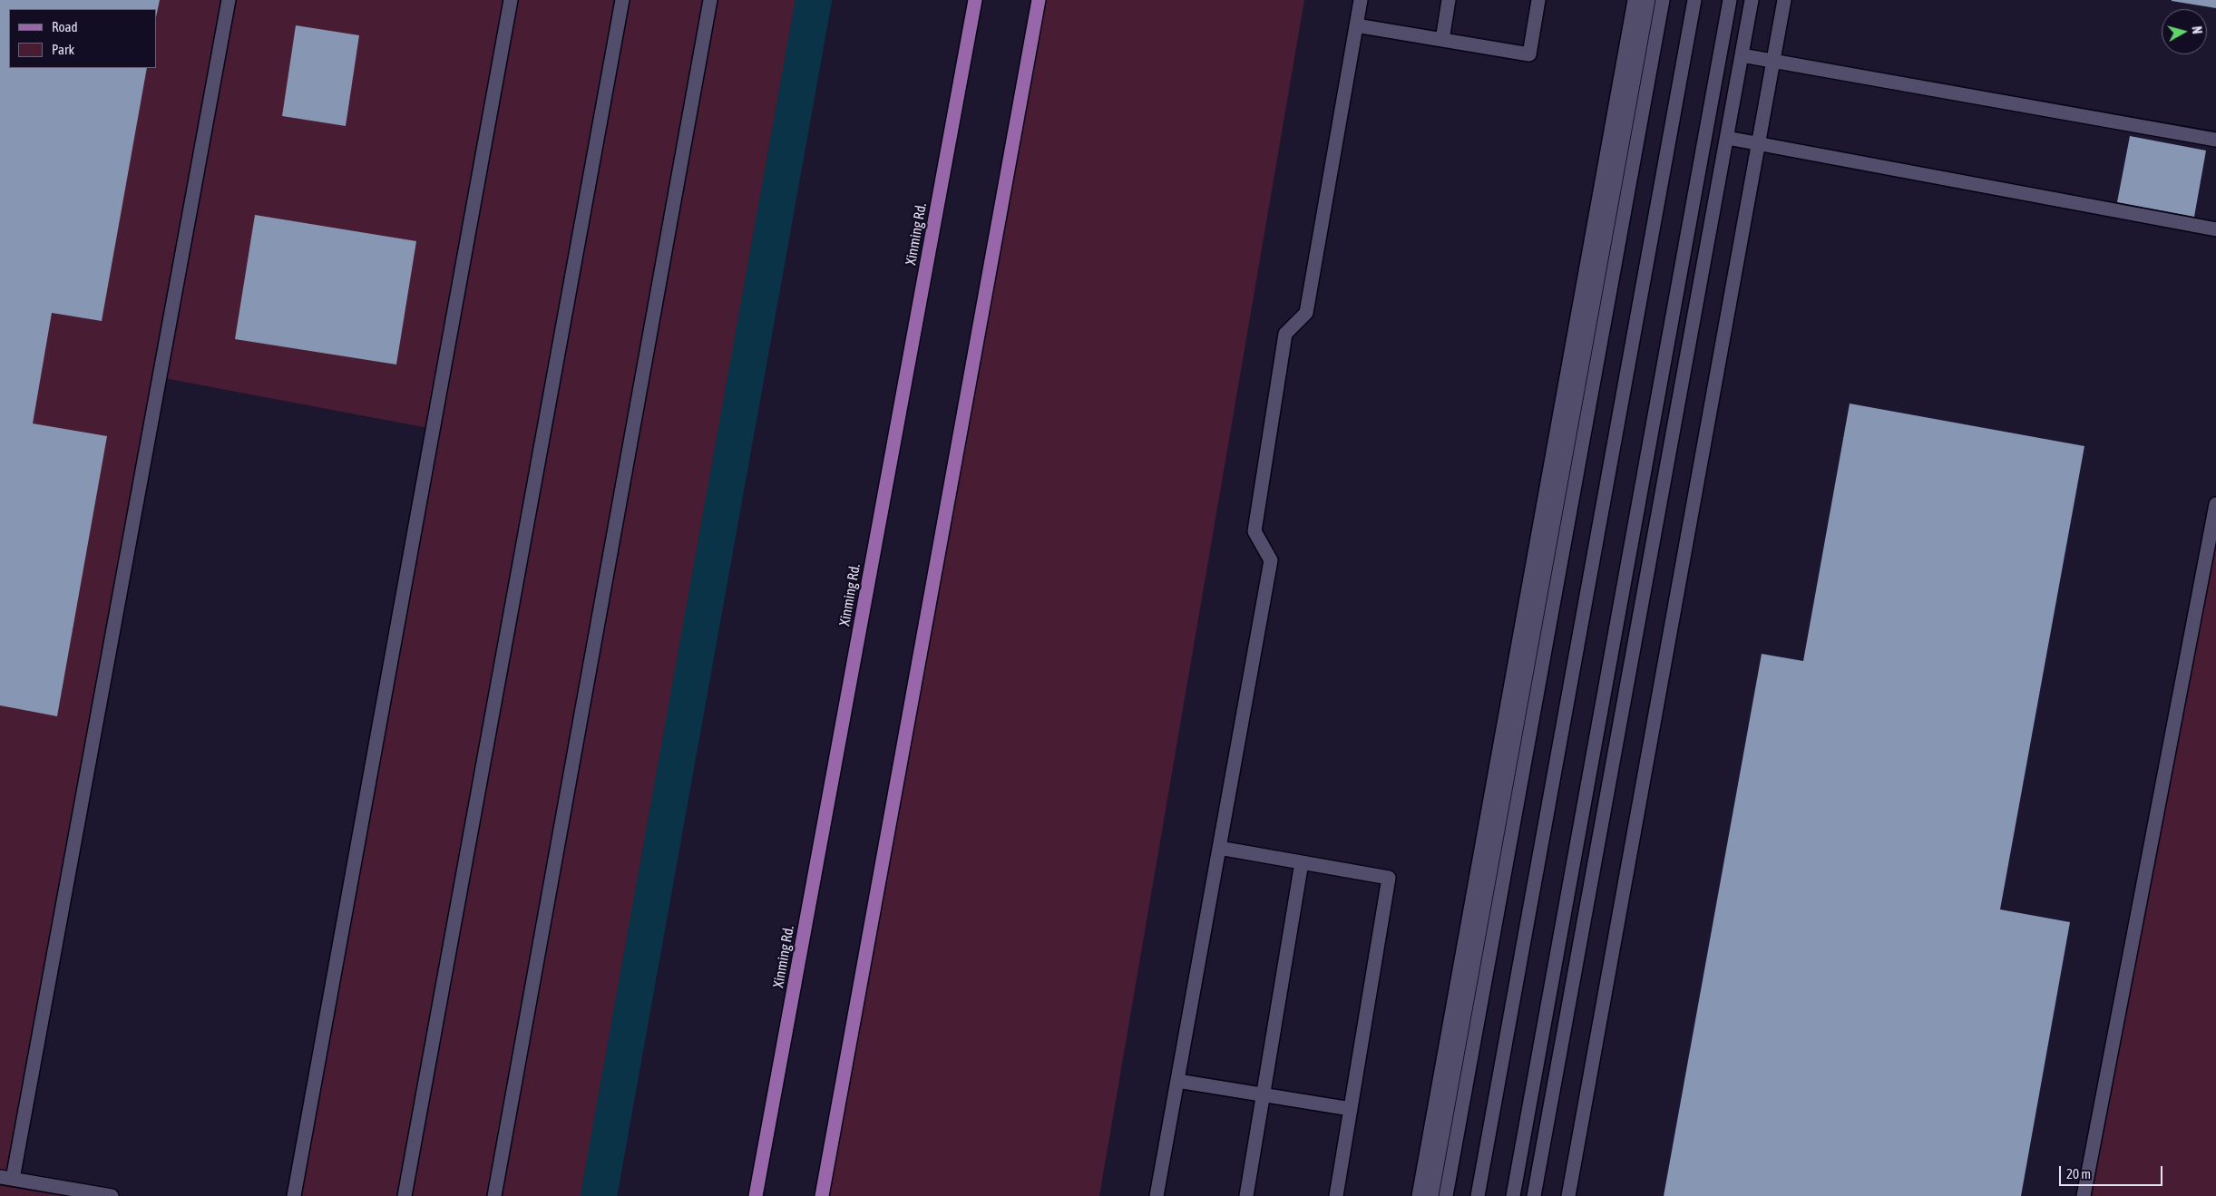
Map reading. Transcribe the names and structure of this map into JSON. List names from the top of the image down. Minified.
{"streets":{"main road":["Xinming Rd."]},"legend":["Road","Park"],"scale_bar":"20 m","north":"right"}
